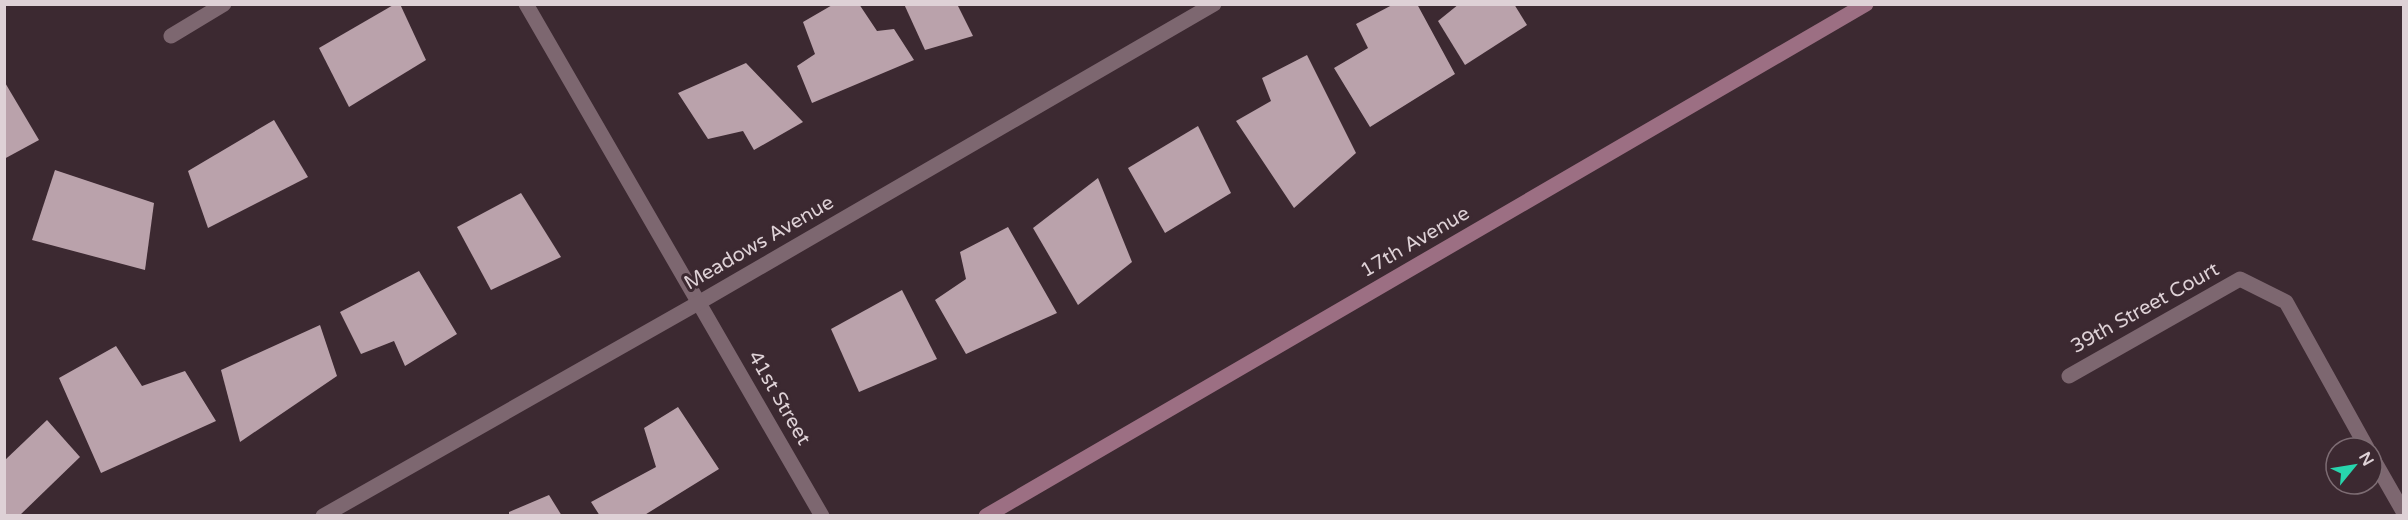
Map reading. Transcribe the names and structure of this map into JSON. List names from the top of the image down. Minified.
{"streets":{"main road":["17th Avenue"],"street":["Meadows Avenue","39th Street Court","41st Street"]},"crossings":[["Meadows Avenue","41st Street"]],"north":"top right"}
